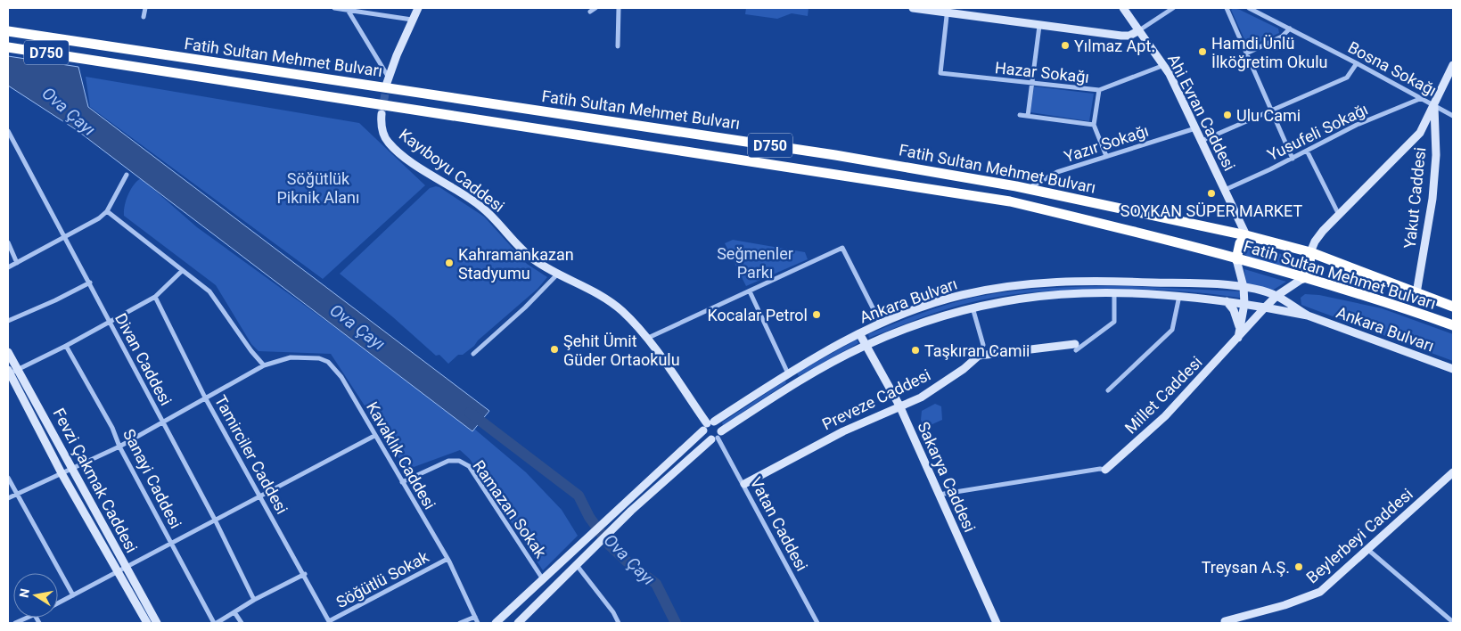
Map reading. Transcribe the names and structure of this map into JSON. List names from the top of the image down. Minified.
{"streets":{"highway":["D750","Fatih Sultan Mehmet Bulvarı"],"main road":["Ahi Evran Caddesi","Kayıboyu Caddesi","Yakut Caddesi","Ankara Bulvarı","Millet Caddesi","Preveze Caddesi","Sakarya Caddesi","Fevzi Çakmak Caddesi","Beylerbeyi Caddesi"],"street":["Bosna Sokağı","Hazar Sokağı","Yusufeli Sokağı","Yazır Sokağı","Divan Caddesi","Tamirciler Caddesi","Kavaklık Caddesi","Sanayi Caddesi","Ramazan Sokak","Vatan Caddesi","Söğütlü Sokak"]},"crossings":[["Fatih Sultan Mehmet Bulvarı","Ahi Evran Caddesi"],["Fatih Sultan Mehmet Bulvarı","Yazır Sokağı"],["Fatih Sultan Mehmet Bulvarı","Yakut Caddesi"],["Bosna Sokağı","Yusufeli Sokağı"],["Bosna Sokağı","Yakut Caddesi"],["Hazar Sokağı","Ahi Evran Caddesi"],["Ahi Evran Caddesi","Yusufeli Sokağı"],["Ahi Evran Caddesi","Yazır Sokağı"],["Kayıboyu Caddesi","Ankara Bulvarı"],["Ankara Bulvarı","Millet Caddesi"],["Ankara Bulvarı","Sakarya Caddesi"],["Ankara Bulvarı","Ramazan Sokak"],["Ankara Bulvarı","Vatan Caddesi"],["Preveze Caddesi","Sakarya Caddesi"],["Preveze Caddesi","Vatan Caddesi"],["Tamirciler Caddesi","Söğütlü Sokak"],["Kavaklık Caddesi","Ramazan Sokak"],["Kavaklık Caddesi","Söğütlü Sokak"]],"water":["Ova Çayı"],"parks":["Söğütlük Piknik Alanı","Seğmenler Parkı"],"places":["Yılmaz Apt.","Hamdi Ünlü İlköğretim Okulu","Ulu Cami","SOYKAN SÜPER MARKET","Kahramankazan Stadyumu","Kocalar Petrol","Şehit Ümit Güder Ortaokulu","Taşkıran Camii","Treysan A.Ş."],"north":"left"}
